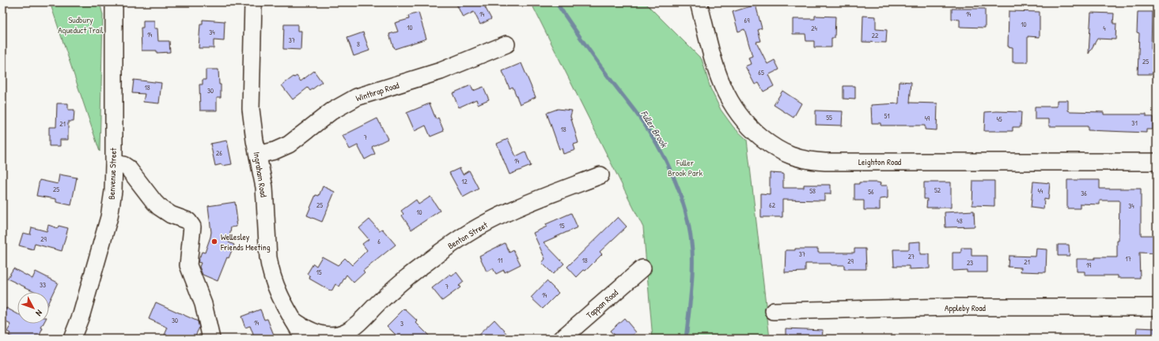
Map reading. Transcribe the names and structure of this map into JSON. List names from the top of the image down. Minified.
{"streets":{"street":["Winthrop Road","Leighton Road","Benvenue Street","Ingraham Road","Benton Street","Tappan Road","Appleby Road"]},"crossings":[["Winthrop Road","Ingraham Road"],["Ingraham Road","Benton Street"]],"water":["Fuller Brook"],"parks":["Sudbury Aqueduct Trail","Fuller Brook Park"],"places":["Wellesley Friends Meeting"],"house_numbers":["14","14","69","10","10","24","4","34","14","22","37","8","25","65","18","30","51","55","49","45","31","21","18","7","26","14","12","25","52","58","44","56","36","25","62","34","10","48","15","29","6","37","27","17","11","18","29","21","23","19","15","33","7","14","30","14","3"],"north":"bottom right"}
